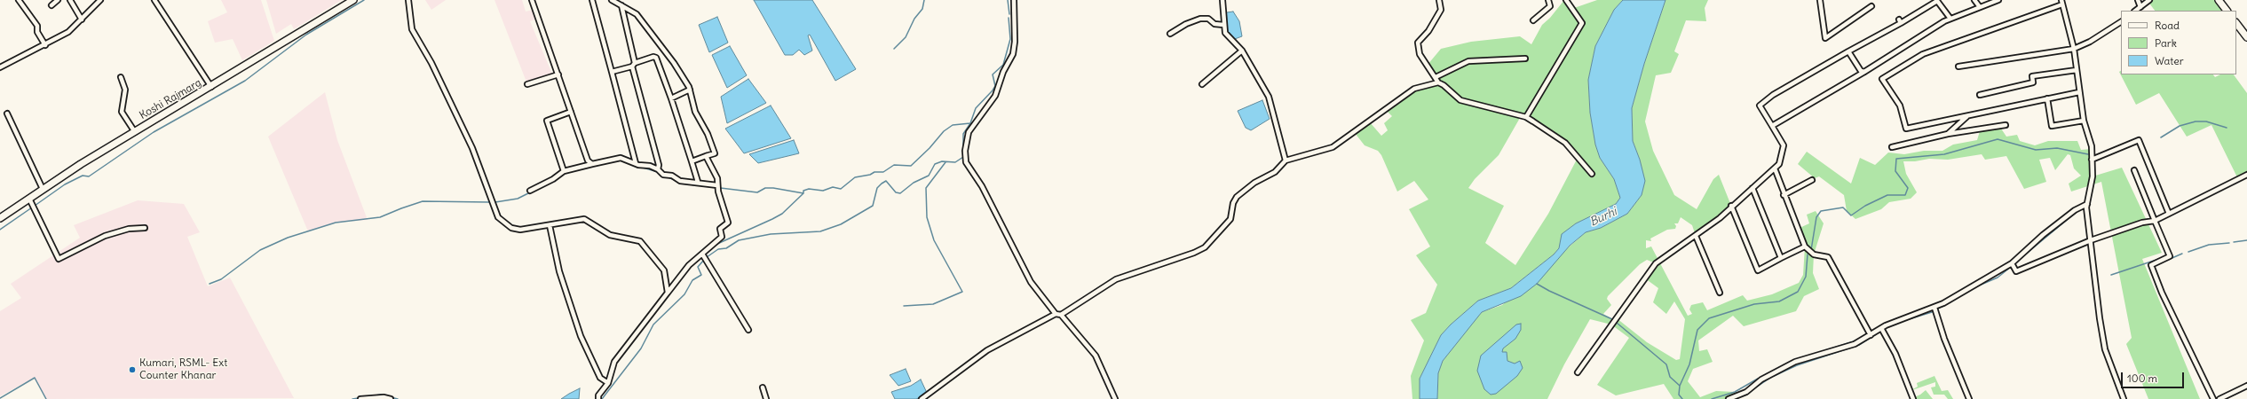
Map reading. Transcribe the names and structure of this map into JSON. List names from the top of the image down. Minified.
{"streets":{"main road":["Koshi Rajmarg"]},"water":["Burhi"],"places":["Kumari, RSML- Ext Counter Khanar"],"legend":["Road","Park","Water"],"scale_bar":"100 m"}
